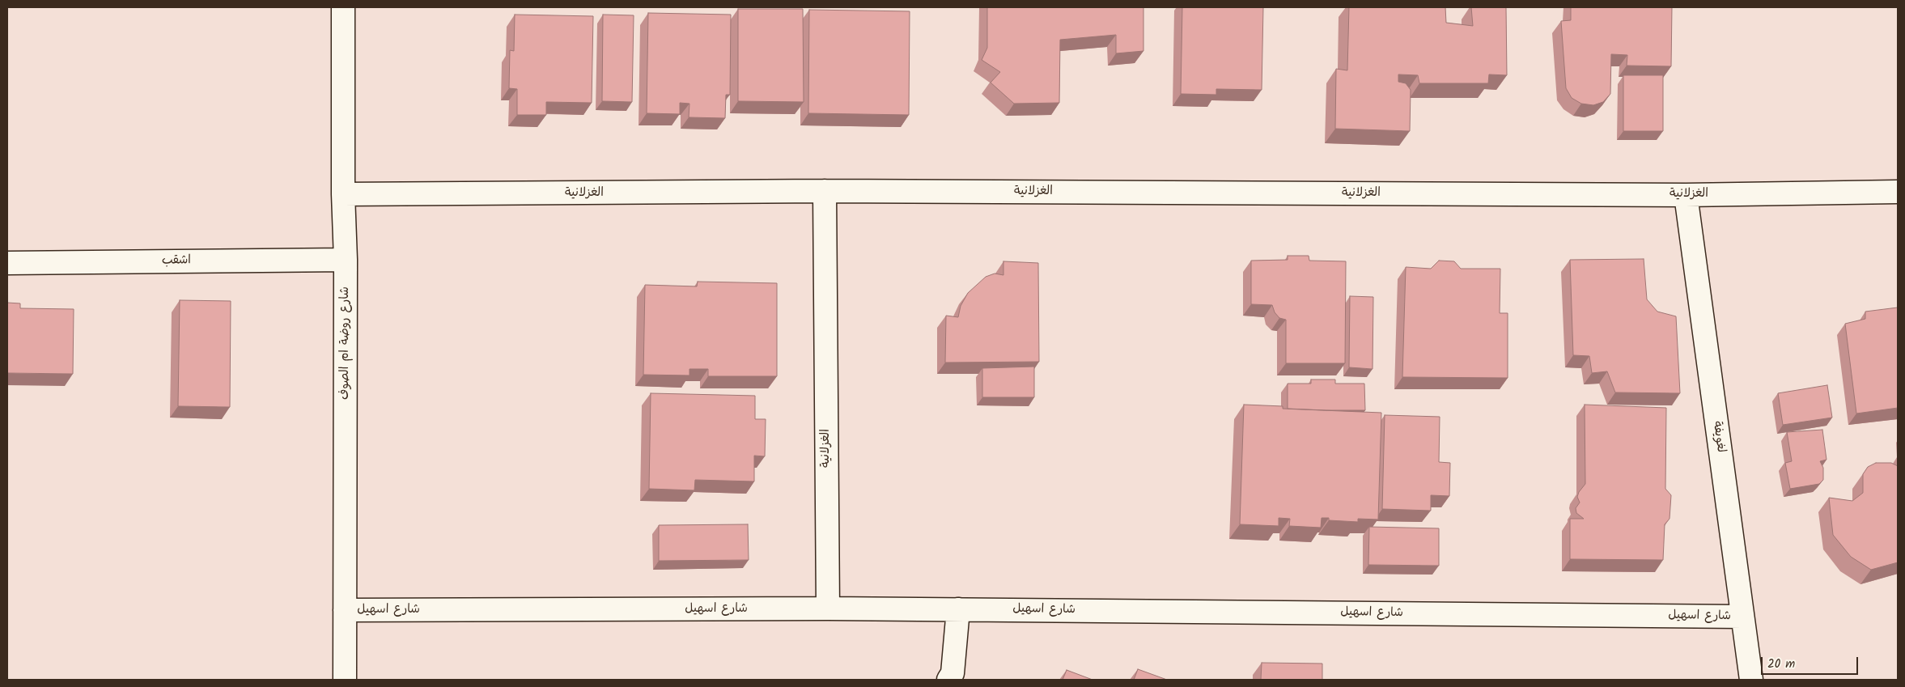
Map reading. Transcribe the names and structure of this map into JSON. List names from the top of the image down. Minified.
{"streets":{"street":["الغزلانية","اشقب","شارع روضة ام الصوف","لغويفة","شارع اسهيل"]},"crossings":[["الغزلانية","شارع روضة ام الصوف"],["الغزلانية","لغويفة"],["الغزلانية","شارع اسهيل"],["اشقب","شارع روضة ام الصوف"],["شارع روضة ام الصوف","شارع اسهيل"],["لغويفة","شارع اسهيل"]],"scale_bar":"20 m"}
